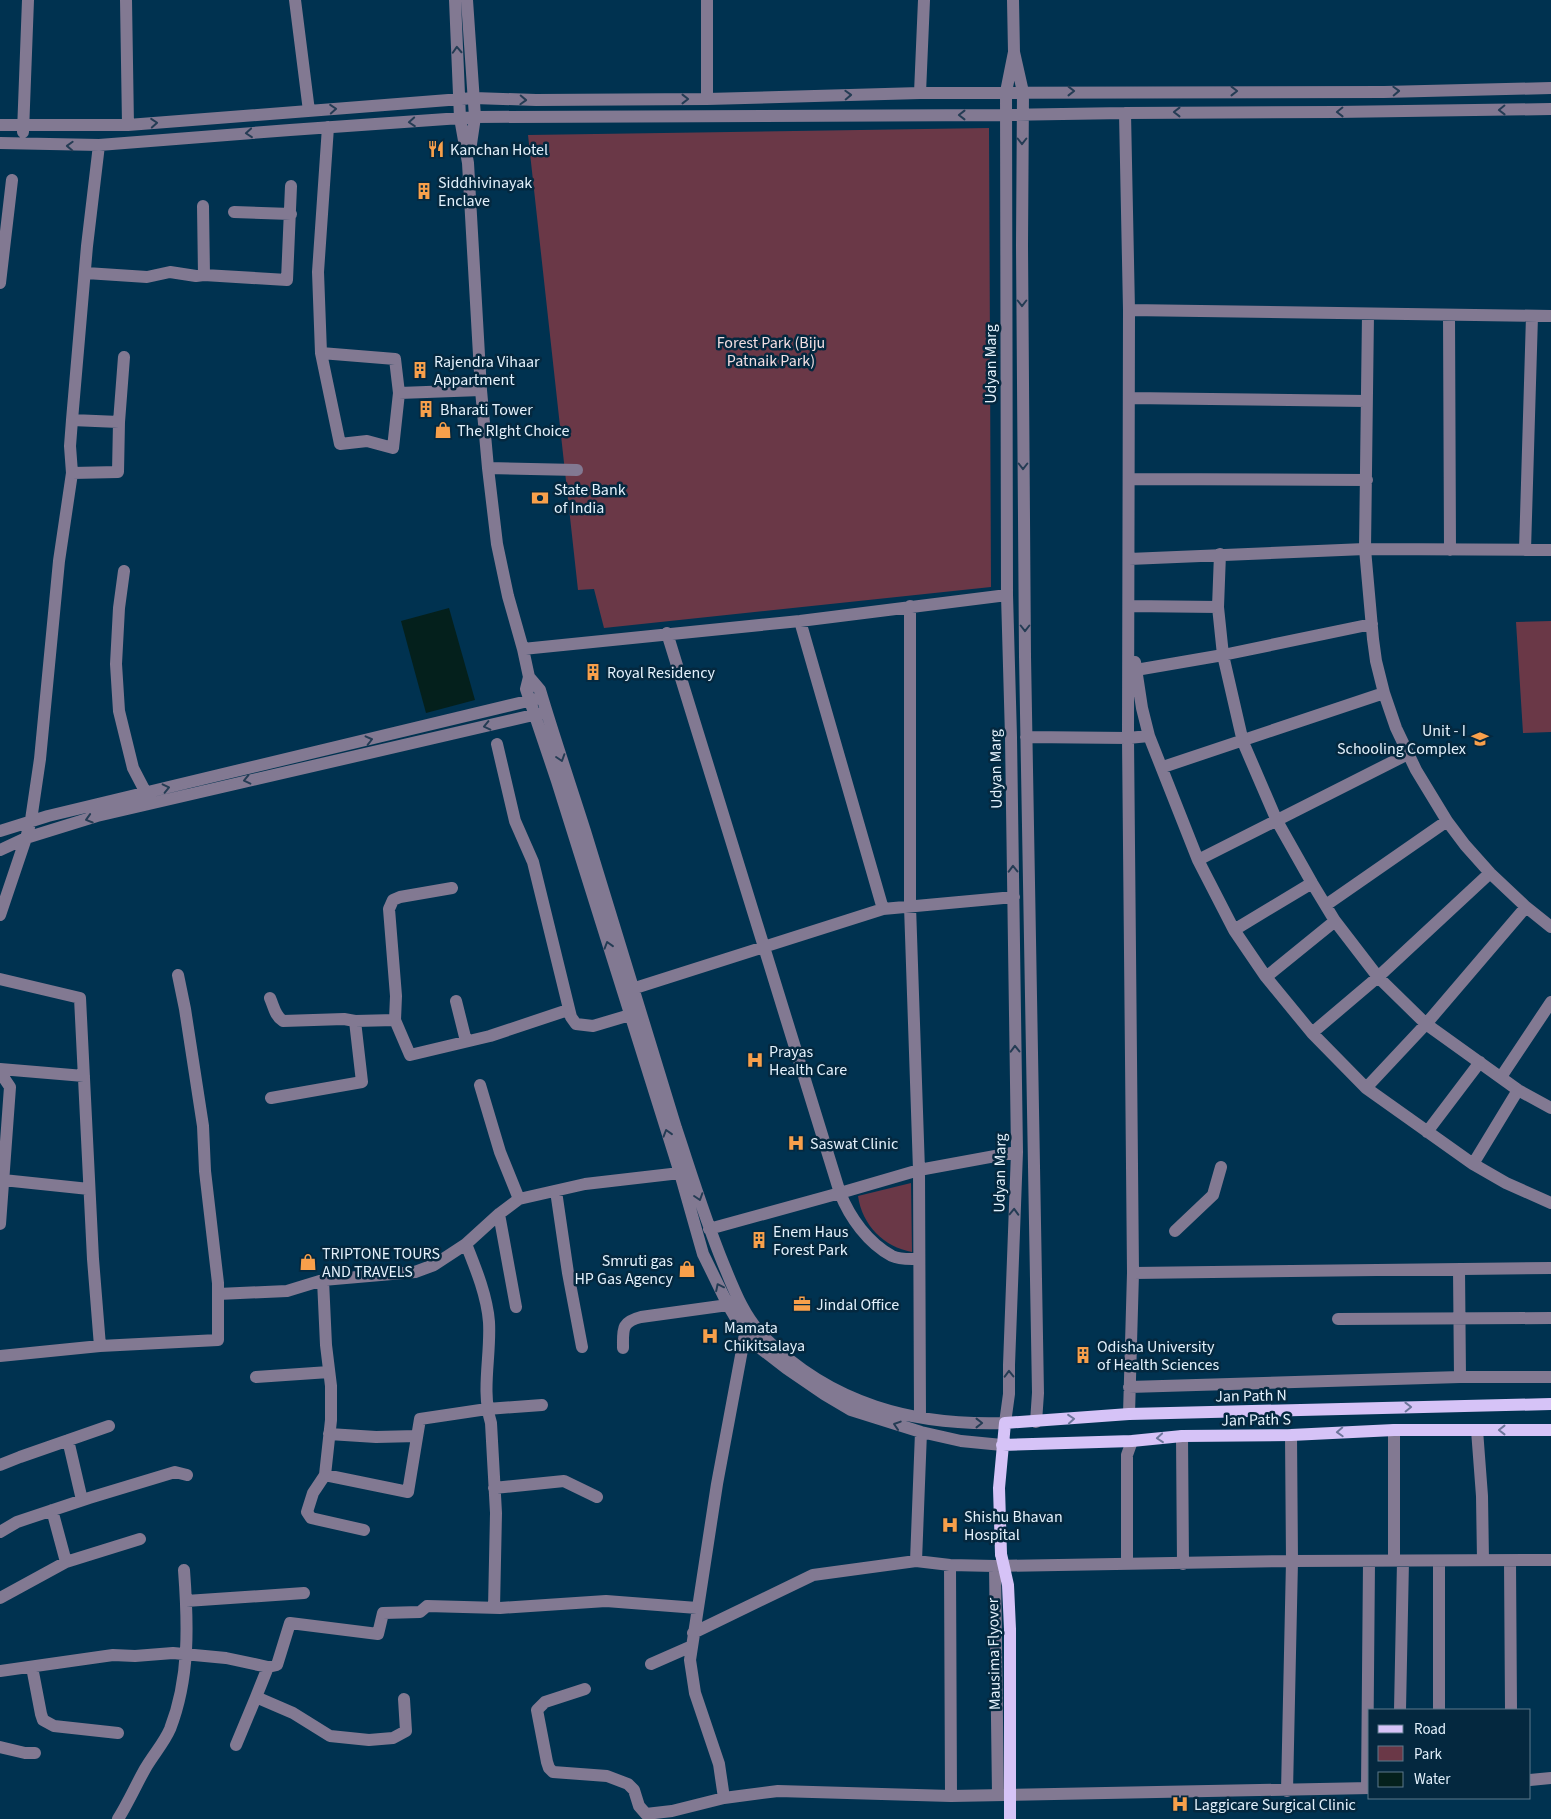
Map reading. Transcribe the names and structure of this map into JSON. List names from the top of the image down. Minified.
{"streets":{"main road":["Udyan Marg","Jan Path N","Jan Path S","Mausima Flyover"]},"crossings":[["Udyan Marg","Jan Path N"],["Udyan Marg","Jan Path S"],["Udyan Marg","Mausima Flyover"],["Jan Path N","Jan Path S"]],"one_way":["Jan Path N"],"parks":["Forest Park (Biju Patnaik Park)"],"places":{"restaurant":["Kanchan Hotel"],"building":["Siddhivinayak Enclave","Rajendra Vihaar Appartment","Bharati Tower","Royal Residency","Enem Haus Forest Park","Odisha University of Health Sciences"],"shop":["The RIght Choice","TRIPTONE TOURS AND TRAVELS","Smruti gas HP Gas Agency"],"bank":["State Bank of India"],"school or university":["Unit - I Schooling Complex"],"hospital":["Prayas Health Care","Saswat Clinic","Mamata Chikitsalaya","Shishu Bhavan Hospital","Laggicare Surgical Clinic"],"office":["Jindal Office"]},"legend":["Road","Park","Water"]}
